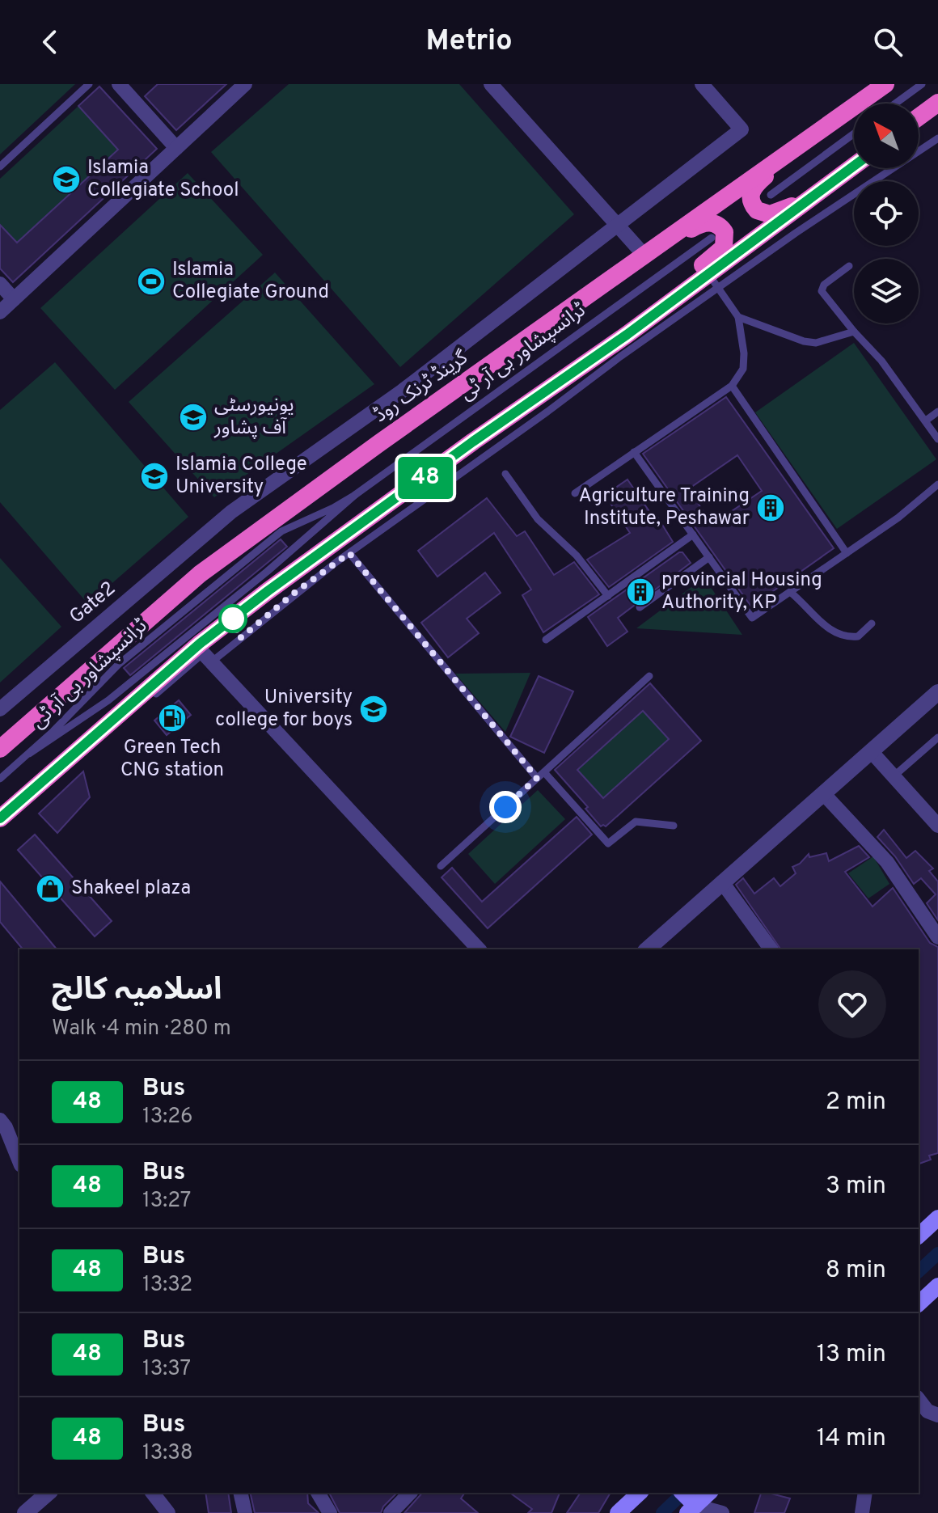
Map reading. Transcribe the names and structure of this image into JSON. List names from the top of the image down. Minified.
{"streets":{"highway":["گرینڈ ٹرنک روڈ"],"street":["Gate2"],"lane":["ٹرانسپشاور بی آر ٹی"]},"places":{"school or university":["Islamia Collegiate School","یونیورسٹی آف پشاور","Islamia College University","University college for boys"],"sports":["Islamia Collegiate Ground"],"building":["Agriculture Training Institute, Peshawar","provincial Housing Authority, KP"],"fuel station":["Green Tech CNG station"],"shop":["Shakeel plaza"]},"lines":["bus line 48"],"north":"top left","page":{"header":"Metrio","on_map":"48","heading":["اسلامیہ کالج","Walk · 4 min · 280 m"],"list":[{"mark":"48","name":"Bus","note":"13:26","value":"2 min"},{"mark":"48","name":"Bus","note":"13:27","value":"3 min"},{"mark":"48","name":"Bus","note":"13:32","value":"8 min"},{"mark":"48","name":"Bus","note":"13:37","value":"13 min"},{"mark":"48","name":"Bus","note":"13:38","value":"14 min"}]}}
